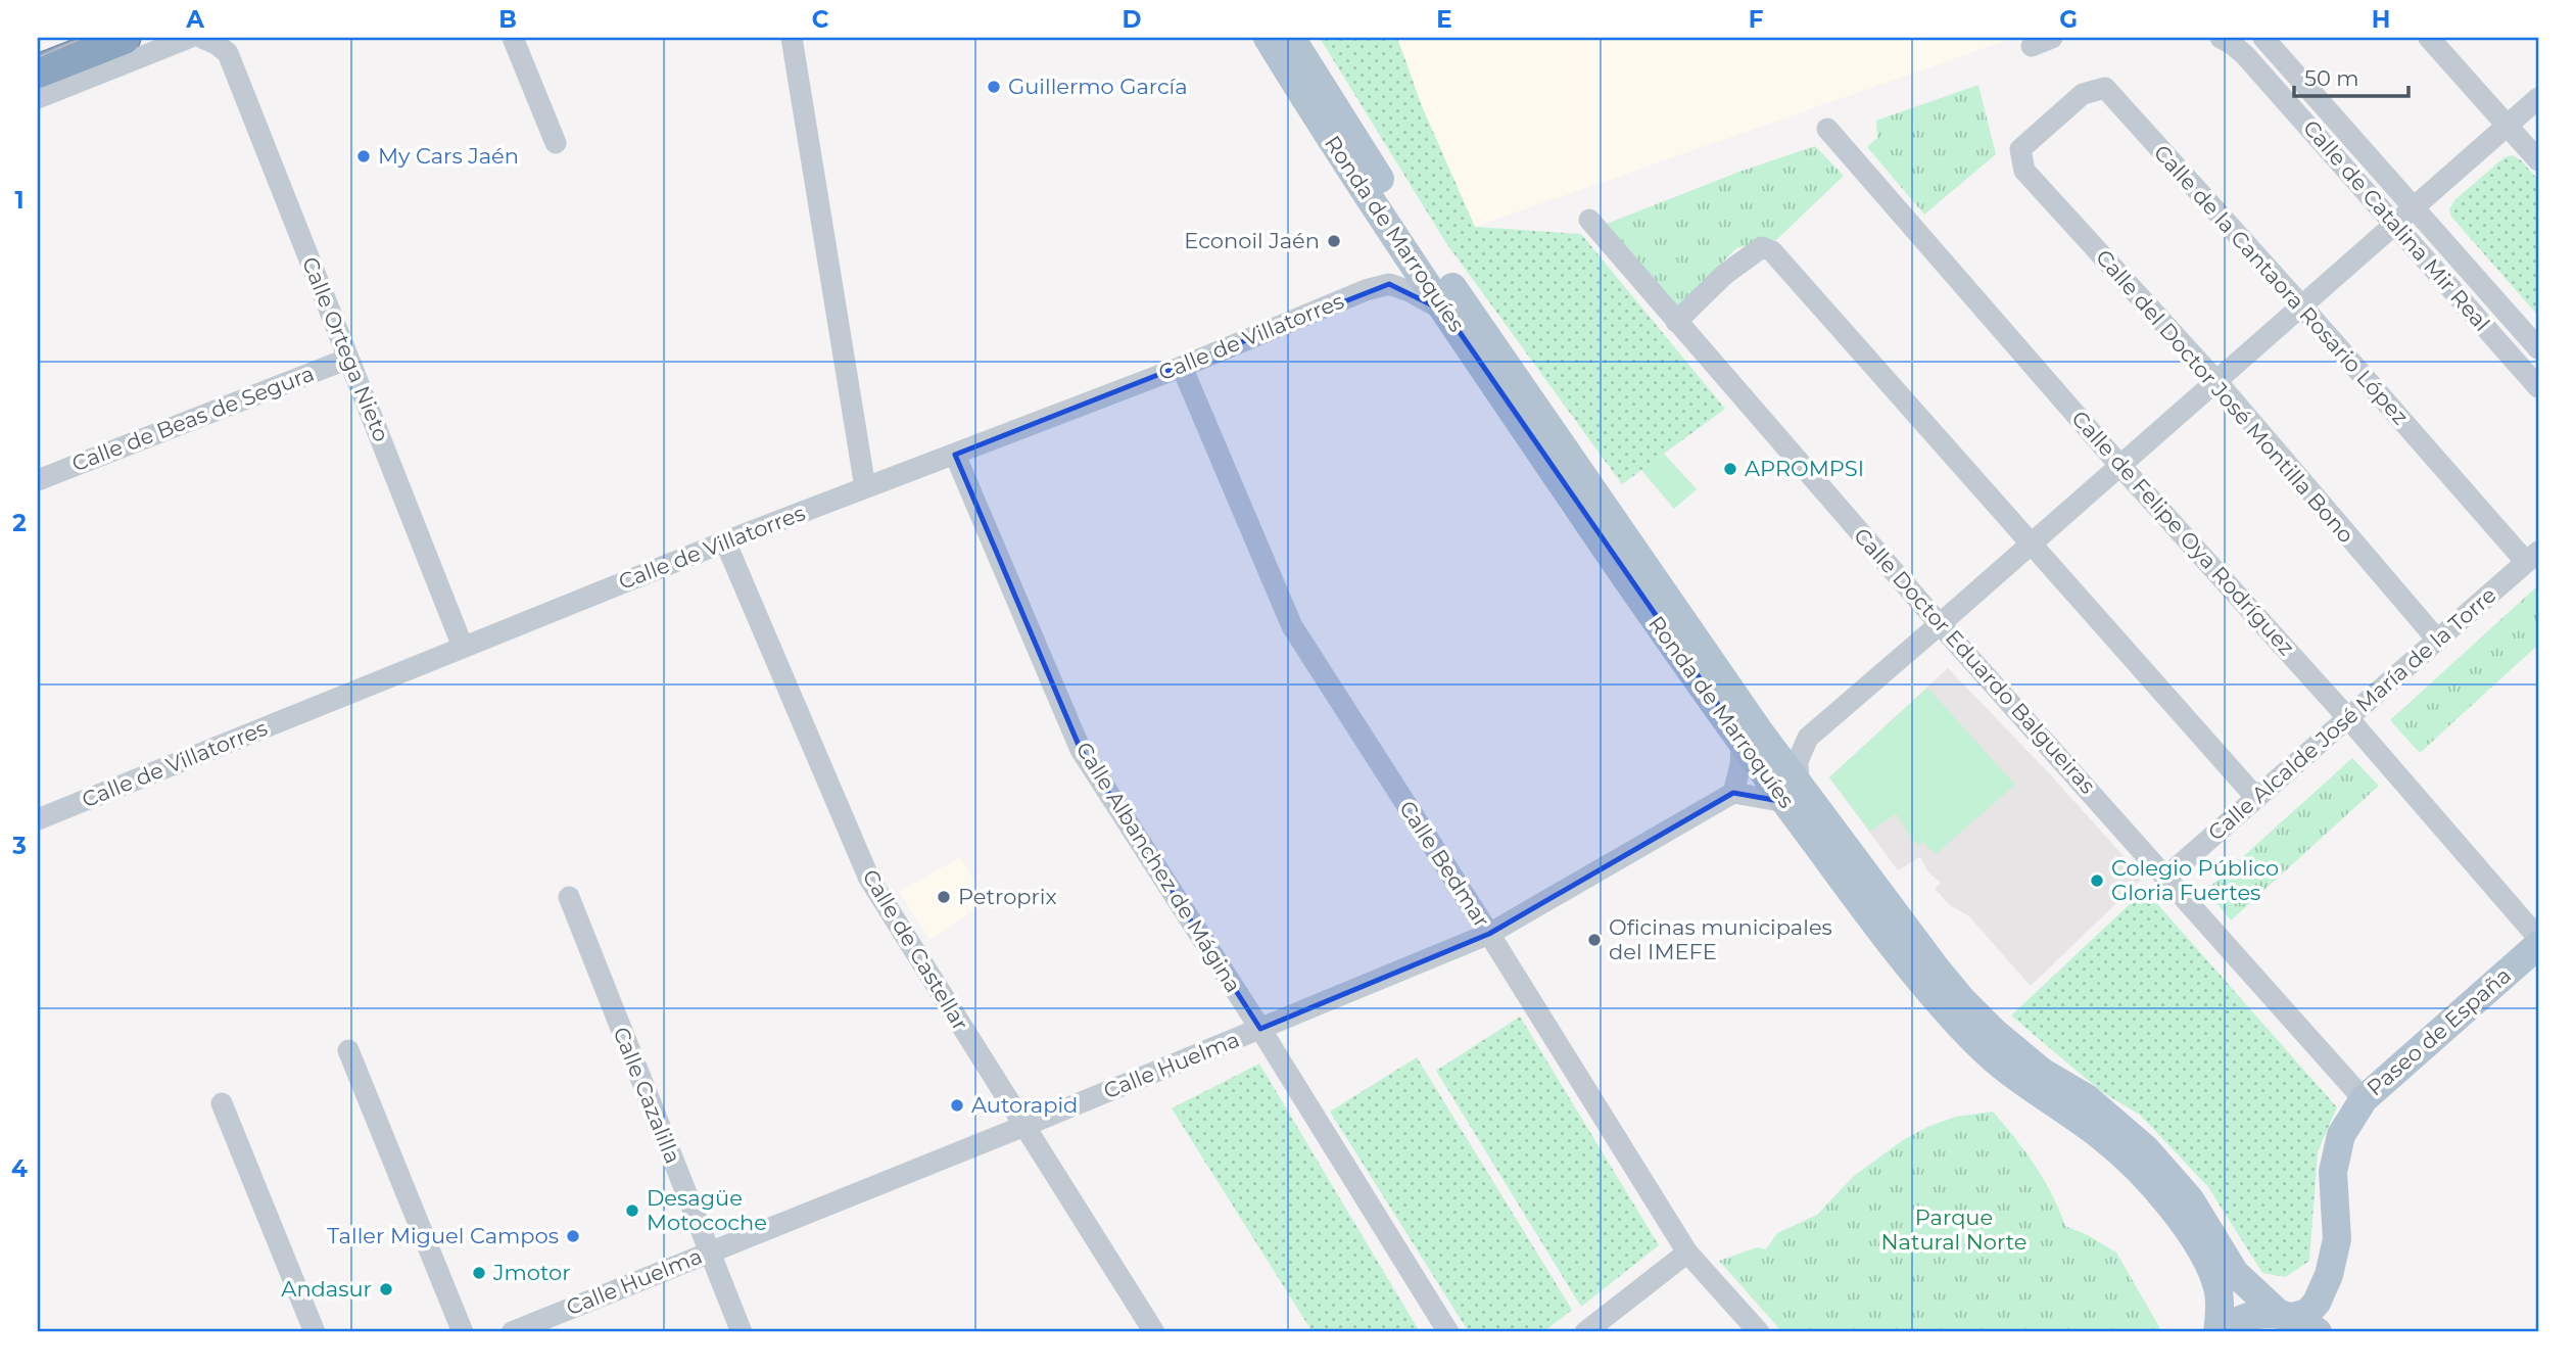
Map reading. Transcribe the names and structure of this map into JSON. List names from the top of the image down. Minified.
{"streets":{"main road":["Ronda de Marroquíes","Paseo de España"],"street":["Calle de Catalina Mir Real","Calle de la Cantaora Rosario López","Calle de Villatorres","Calle Ortega Nieto","Calle del Doctor José Montilla Bono","Calle de Beas de Segura","Calle de Felipe Oya Rodríguez","Calle Doctor Eduardo Balgueiras","Calle Alcalde José María de la Torre","Calle Bedmar","Calle Albanchez de Mágina","Calle de Castellar","Calle Huelma","Calle Cazalilla"]},"crossings":[["Ronda de Marroquíes","Paseo de España"],["Calle de la Cantaora Rosario López","Calle del Doctor José Montilla Bono"],["Calle de la Cantaora Rosario López","Calle Alcalde José María de la Torre"],["Calle de Villatorres","Calle Ortega Nieto"],["Calle de Villatorres","Calle Bedmar"],["Calle de Villatorres","Calle Albanchez de Mágina"],["Calle de Villatorres","Calle de Castellar"],["Calle Ortega Nieto","Calle de Beas de Segura"],["Calle del Doctor José Montilla Bono","Calle Alcalde José María de la Torre"],["Calle de Felipe Oya Rodríguez","Calle Alcalde José María de la Torre"],["Calle Doctor Eduardo Balgueiras","Calle Alcalde José María de la Torre"],["Calle Doctor Eduardo Balgueiras","Paseo de España"],["Calle Bedmar","Calle Huelma"],["Calle Albanchez de Mágina","Calle Huelma"],["Calle de Castellar","Calle Huelma"],["Calle Huelma","Calle Cazalilla"]],"parks":["Parque Natural Norte"],"places":["Guillermo García","My Cars Jaén","Econoil Jaén","APROMPSI","Colegio Público Gloria Fuertes","Petroprix","Oficinas municipales del IMEFE","Autorapid","Desagüe Motocoche","Taller Miguel Campos","Jmotor","Andasur"],"scale_bar":"50 m","grid":{"columns":["A","B","C","D","E","F","G","H"],"rows":["1","2","3","4"]}}
